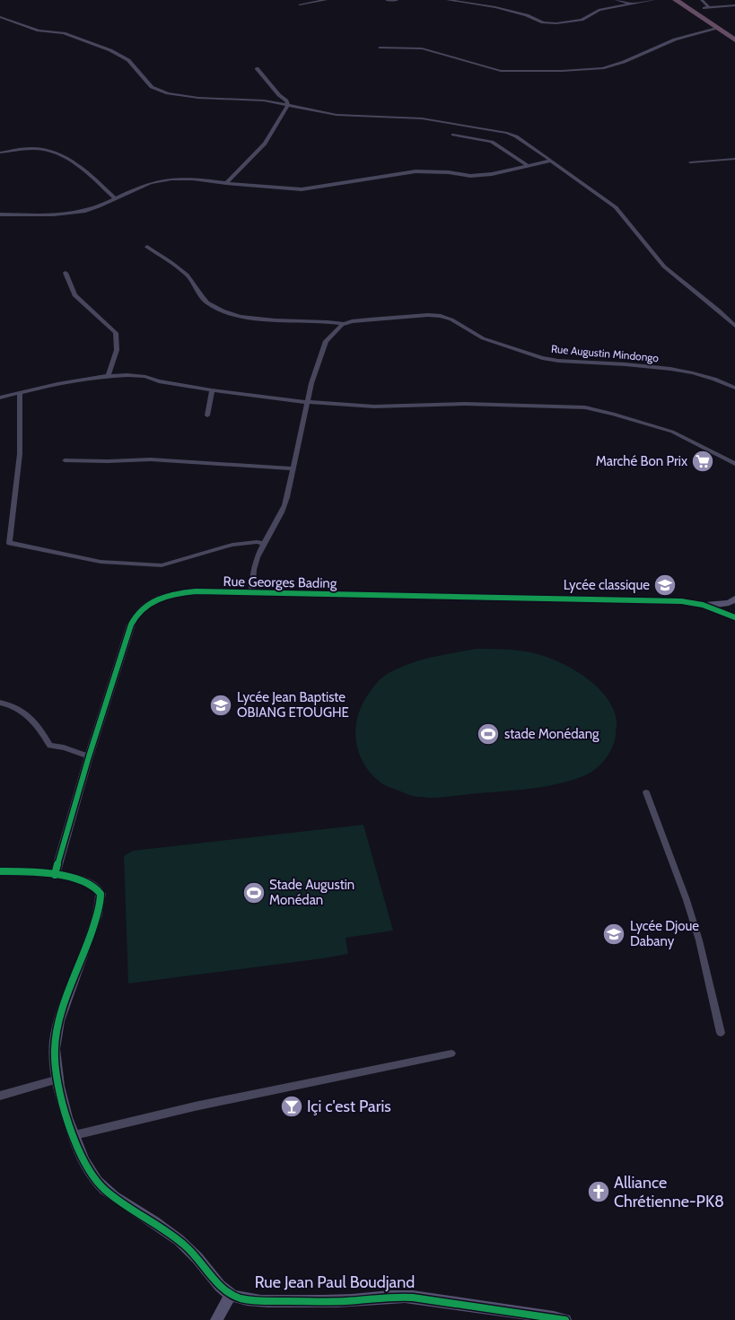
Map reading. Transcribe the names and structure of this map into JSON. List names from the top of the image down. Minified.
{"streets":{"street":["Rue Augustin Mindongo","Rue Georges Bading","Rue Jean Paul Boudjand"]},"places":{"supermarket":["Marché Bon Prix"],"school or university":["Lycée classique","Lycée Jean Baptiste OBIANG ETOUGHE","Lycée Djoue Dabany"],"sports":["stade Monédang","Stade Augustin Monédan"],"bar":["Içi c'est Paris"],"church":["Alliance Chrétienne-PK8"]}}
